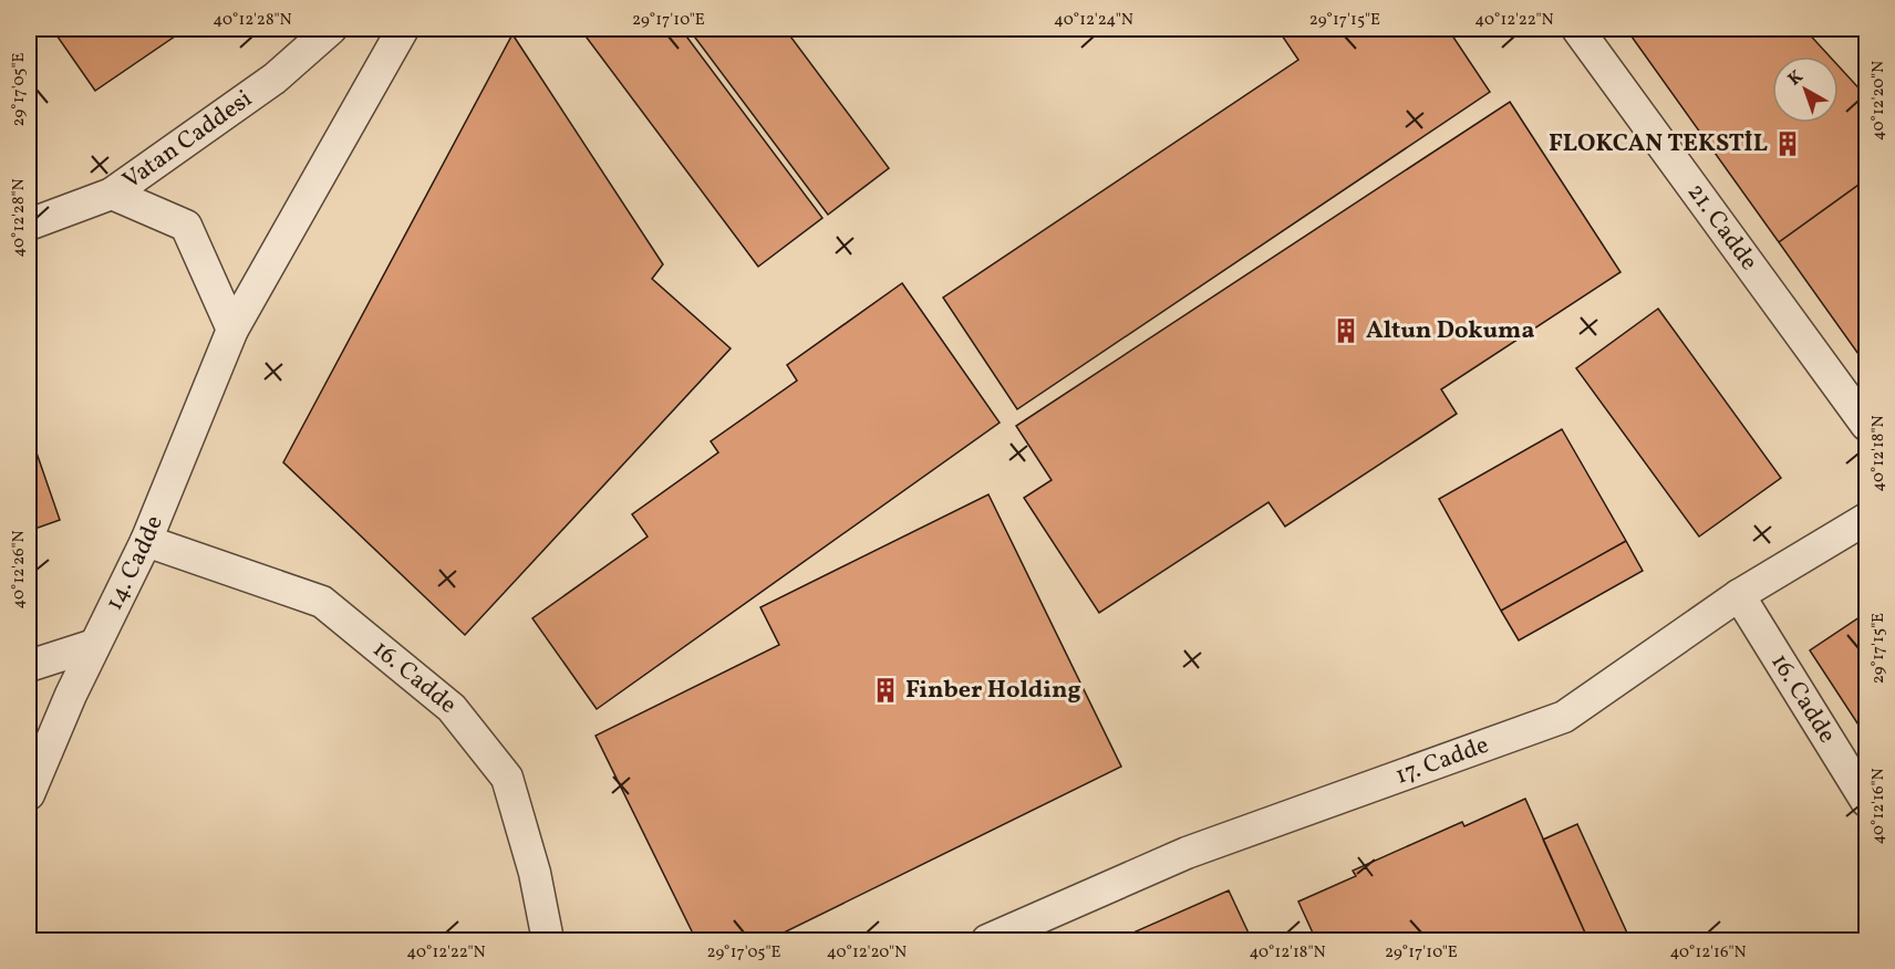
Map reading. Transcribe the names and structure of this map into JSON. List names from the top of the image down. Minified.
{"streets":{"lane":["Vatan Caddesi","21. Cadde","14. Cadde","16. Cadde","17. Cadde"]},"crossings":[["14. Cadde","16. Cadde"],["16. Cadde","17. Cadde"]],"places":{"building":["FLOKCAN TEKSTİL","Altun Dokuma","Finber Holding"]},"north":"top left","coordinates":["40°12'28\"N","29°17'10\"E","40°12'24\"N","29°17'15\"E","40°12'22\"N","29°17'05\"E","40°12'20\"N","40°12'18\"N","40°12'26\"N","40°12'16\"N"]}
